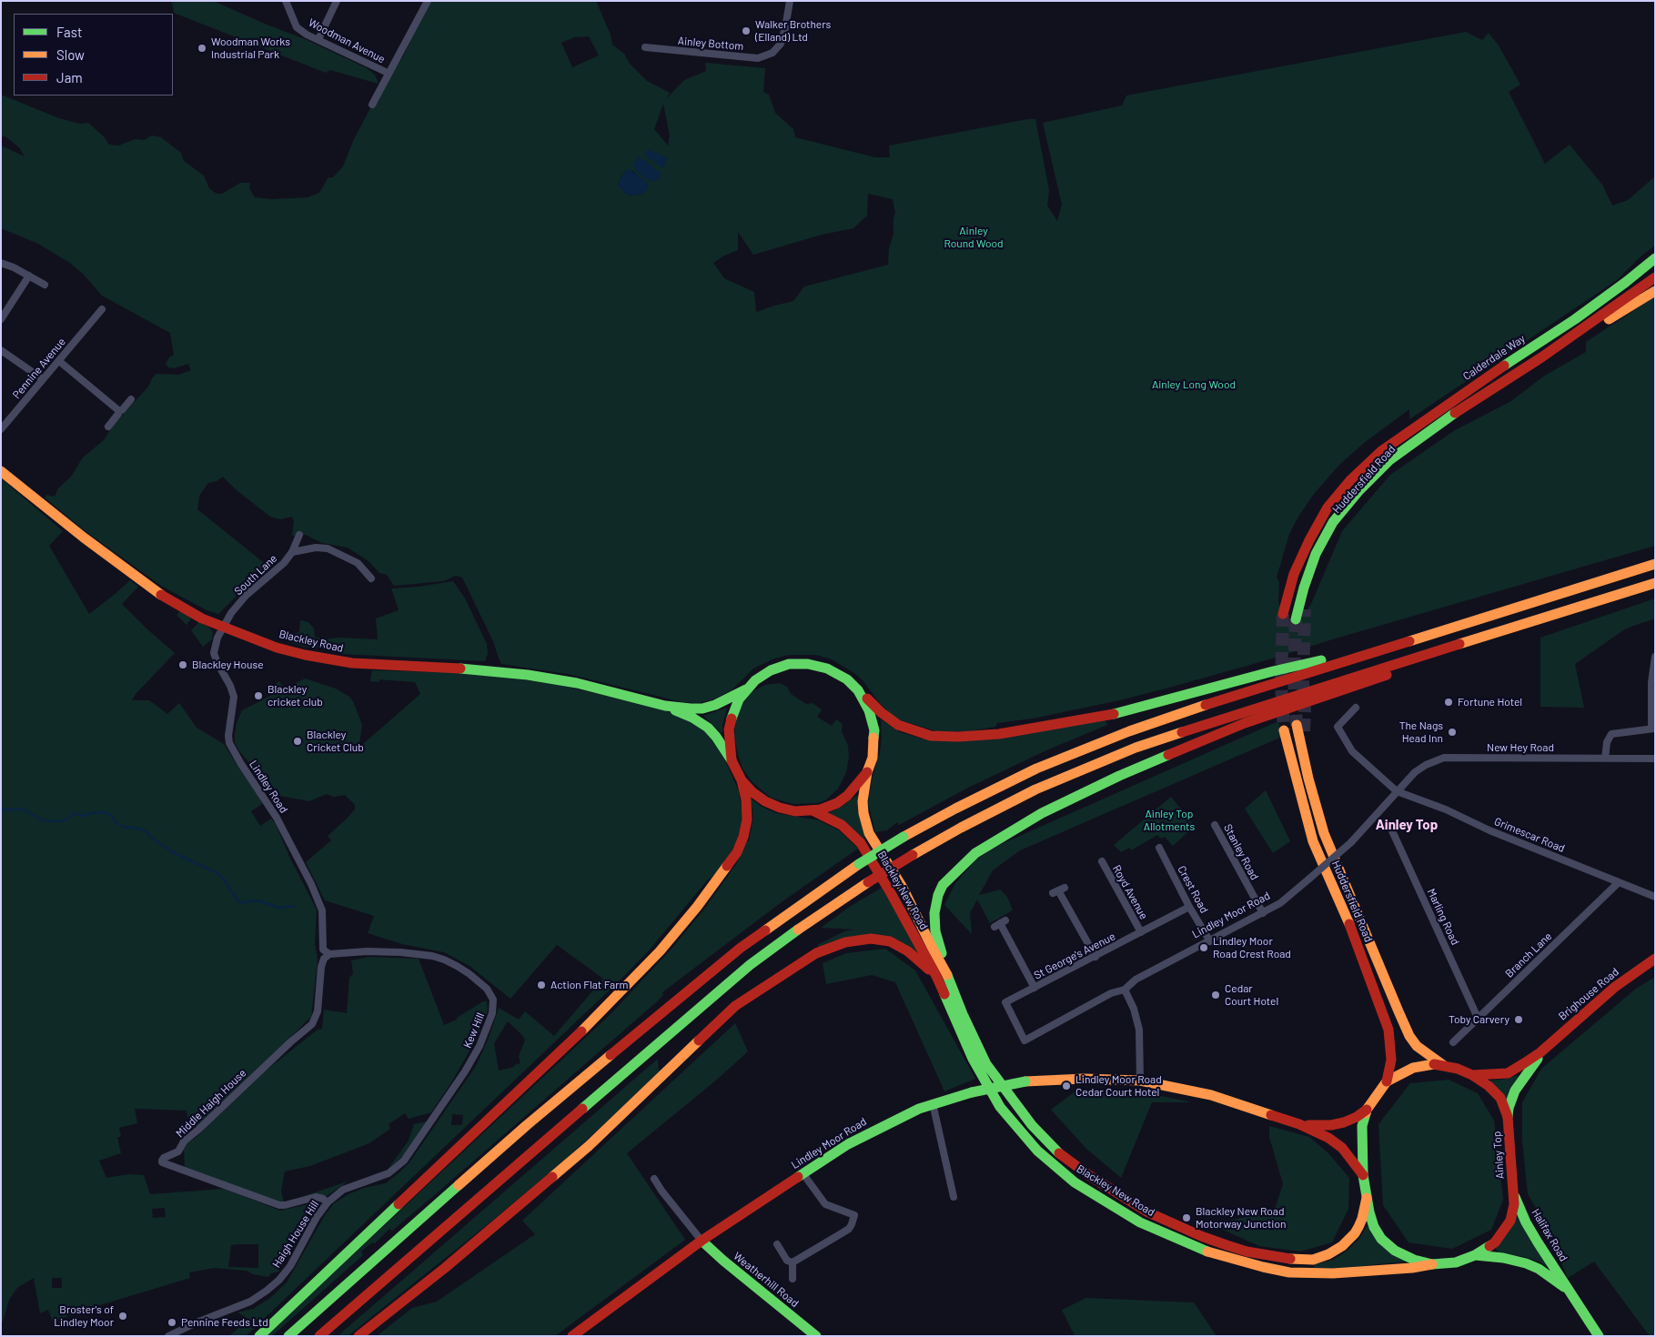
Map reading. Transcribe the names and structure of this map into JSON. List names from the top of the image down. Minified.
{"streets":{"main road":["Calderdale Way","Huddersfield Road","Blackley Road","Blackley New Road","Lindley Moor Road","Brighouse Road","Ainley Top","Halifax Road","Weatherhill Road"],"street":["Woodman Avenue","Ainley Bottom","Pennine Avenue","South Lane","New Hey Road","Lindley Road","Grimescar Road","Stanley Road","Crest Road","Royd Avenue","Marling Road","Branch Lane","St George's Avenue","Kew Hill","Middle Haigh House","Haigh House Hill"]},"crossings":[["Calderdale Way","Huddersfield Road"],["Huddersfield Road","Ainley Top"],["South Lane","Blackley Road"],["South Lane","Lindley Road"],["Blackley Road","Lindley Road"],["Blackley Road","Blackley New Road"],["New Hey Road","Grimescar Road"],["New Hey Road","Lindley Moor Road"],["Lindley Road","Kew Hill"],["Lindley Road","Middle Haigh House"],["Grimescar Road","Lindley Moor Road"],["Grimescar Road","Branch Lane"],["Stanley Road","Lindley Moor Road"],["Crest Road","Lindley Moor Road"],["Crest Road","St George's Avenue"],["Blackley New Road","Ainley Top"],["Royd Avenue","St George's Avenue"],["Lindley Moor Road","St George's Avenue"],["Lindley Moor Road","Ainley Top"],["Lindley Moor Road","Weatherhill Road"],["Marling Road","Branch Lane"],["Kew Hill","Middle Haigh House"],["Kew Hill","Haigh House Hill"],["Middle Haigh House","Haigh House Hill"],["Ainley Top","Halifax Road"]],"districts":["Ainley Top"],"parks":["Ainley Round Wood","Ainley Long Wood","Ainley Top Allotments"],"places":["Walker Brothers (Elland) Ltd","Woodman Works Industrial Park","Blackley House","Blackley cricket club","Fortune Hotel","The Nags Head Inn","Blackley Cricket Club","Lindley Moor Road Crest Road","Action Flat Farm","Cedar Court Hotel","Toby Carvery","Lindley Moor Road Cedar Court Hotel","Blackley New Road Motorway Junction","Broster's of Lindley Moor","Pennine Feeds Ltd"],"legend":["Fast","Slow","Jam"]}
